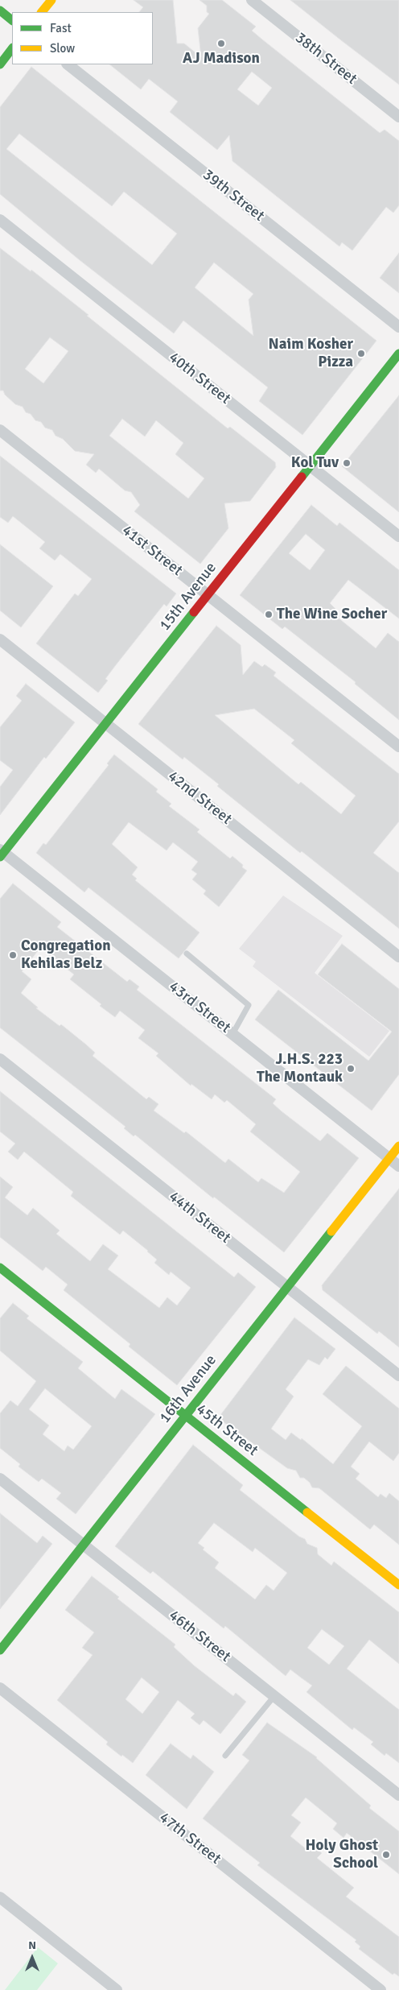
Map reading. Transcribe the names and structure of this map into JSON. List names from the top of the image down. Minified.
{"streets":{"street":["38th Street","39th Street","40th Street","41st Street","15th Avenue","42nd Street","43rd Street","44th Street","16th Avenue","45th Street","46th Street","47th Street"]},"crossings":[["40th Street","15th Avenue"],["41st Street","15th Avenue"],["15th Avenue","42nd Street"],["15th Avenue","43rd Street"],["43rd Street","16th Avenue"],["44th Street","16th Avenue"],["16th Avenue","45th Street"],["16th Avenue","46th Street"]],"places":["AJ Madison","Naim Kosher Pizza","Kol Tuv","The Wine Socher","Congregation Kehilas Belz","J.H.S. 223 The Montauk","Holy Ghost School"],"legend":["Fast","Slow"],"north":"top"}
